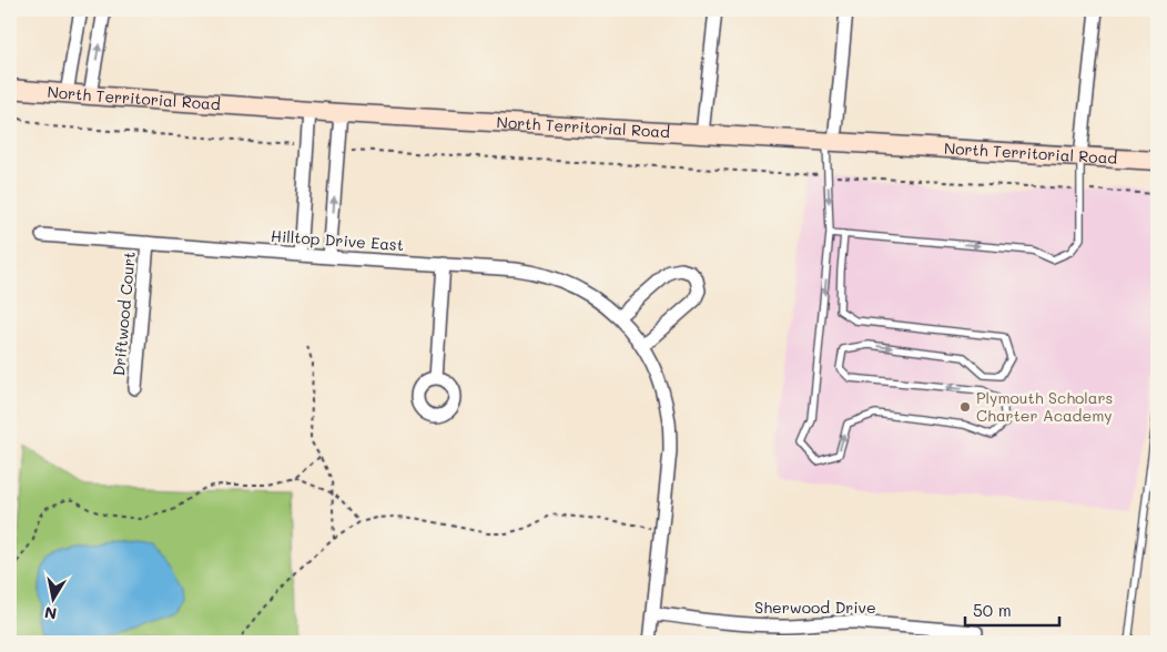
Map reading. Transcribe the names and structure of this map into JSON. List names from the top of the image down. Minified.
{"streets":{"main road":["North Territorial Road"],"street":["Hilltop Drive East","Driftwood Court","Sherwood Drive"]},"crossings":[["Hilltop Drive East","Driftwood Court"],["Hilltop Drive East","Sherwood Drive"]],"places":["Plymouth Scholars Charter Academy"],"scale_bar":"50 m","north":"bottom"}
